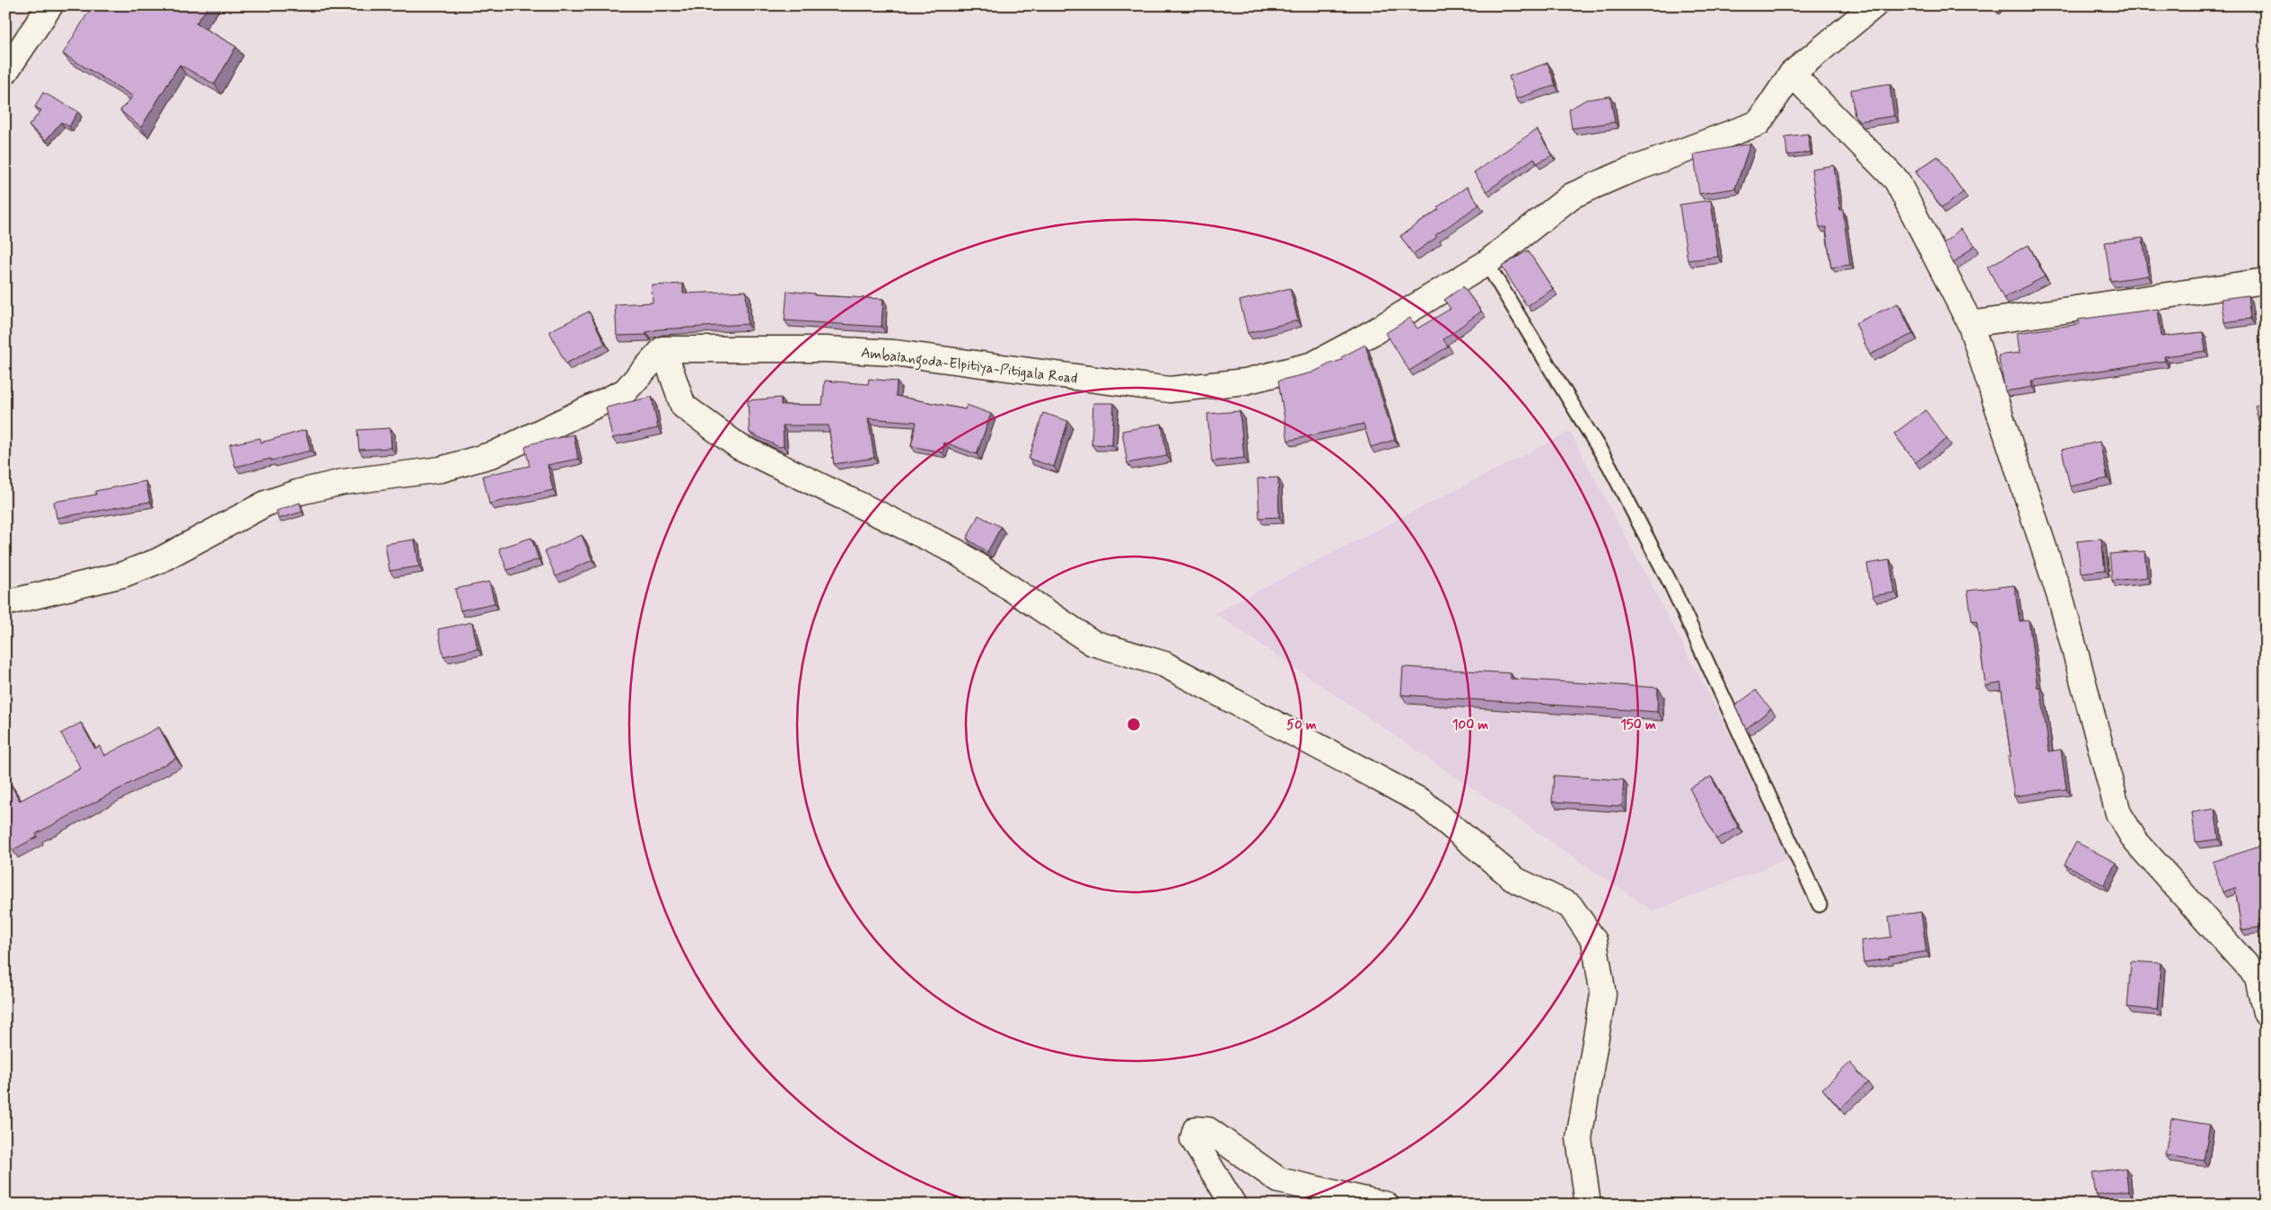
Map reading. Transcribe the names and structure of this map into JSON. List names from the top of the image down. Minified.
{"streets":{"street":["Ambalangoda-Elpitiya-Pitigala Road"]},"rings":["50 m","100 m","150 m"]}
